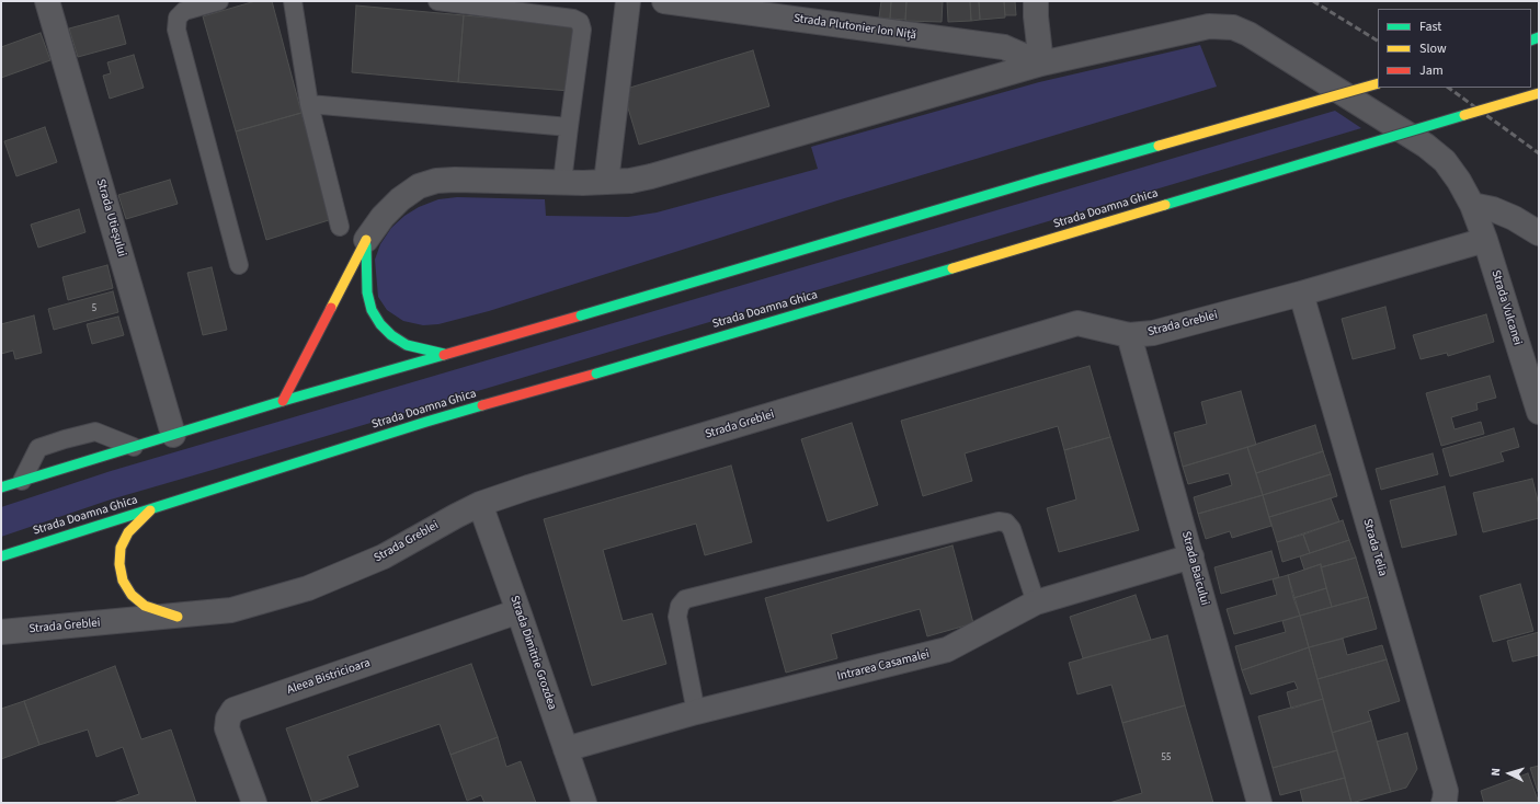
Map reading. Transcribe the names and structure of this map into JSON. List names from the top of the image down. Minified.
{"streets":{"main road":["Strada Doamna Ghica"],"street":["Strada Plutonier Ion Niță","Strada Utieșului","Strada Vulcanei","Strada Greblei","Strada Telia","Strada Baicului","Strada Dimitrie Grozdea","Intrarea Casamalei","Aleea Bistricioara"]},"crossings":[["Strada Plutonier Ion Niță","Strada Vulcanei"],["Strada Vulcanei","Strada Greblei"],["Strada Greblei","Strada Telia"],["Strada Greblei","Strada Baicului"],["Strada Greblei","Strada Dimitrie Grozdea"],["Strada Baicului","Intrarea Casamalei"],["Strada Dimitrie Grozdea","Intrarea Casamalei"],["Strada Dimitrie Grozdea","Aleea Bistricioara"]],"house_numbers":["5","55"],"legend":["Fast","Slow","Jam"],"north":"left"}
